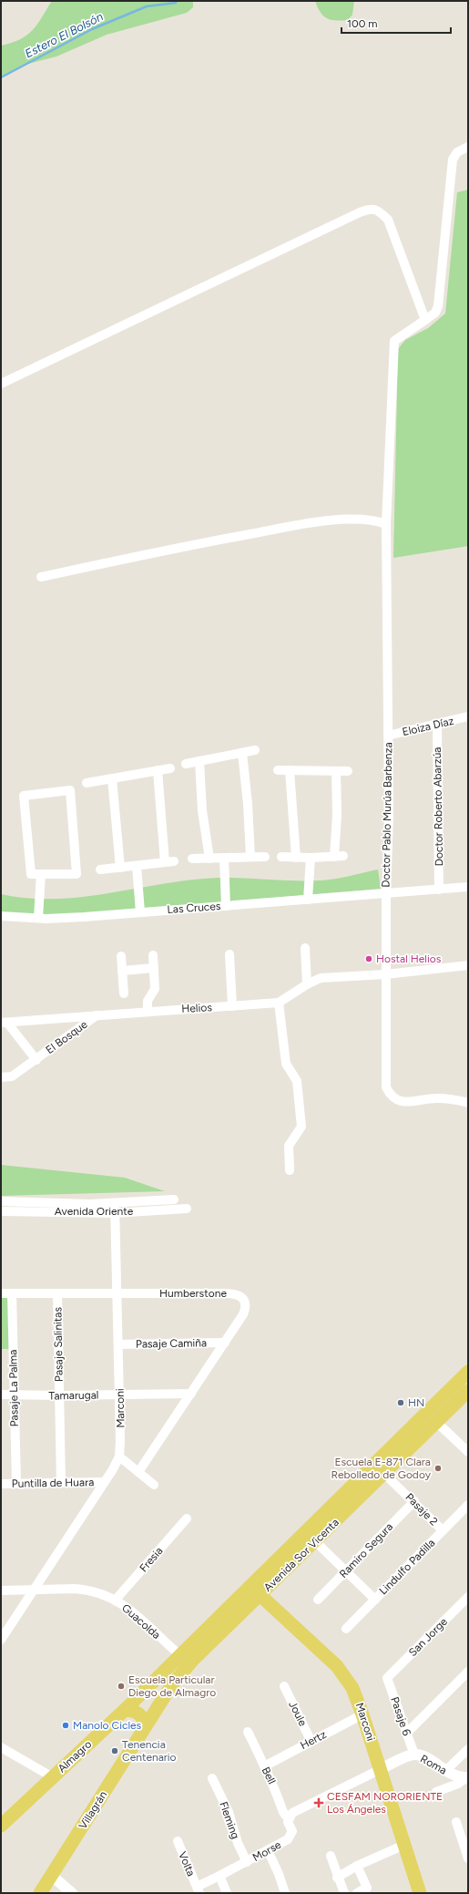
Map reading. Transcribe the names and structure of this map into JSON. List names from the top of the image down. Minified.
{"streets":{"main road":["Marconi","Avenida Sor Vicenta","Almagro","Villagrán"],"street":["Eloiza Díaz","Doctor Roberto Abarzúa","Doctor Pablo Murúa Barbenza","Las Cruces","Helios","El Bosque","Avenida Oriente","Humberstone","Pasaje Camiña","Pasaje Salinitas","Pasaje La Palma","Tamarugal","Puntilla de Huara","Pasaje 2","Ramiro Segura","Fresia","Lindulfo Padilla","Guacolda","San Jorge","Joule","Pasaje 6","Hertz","Roma","Bell","Fleming","Morse","Volta"]},"crossings":[["Eloiza Díaz","Doctor Roberto Abarzúa"],["Eloiza Díaz","Doctor Pablo Murúa Barbenza"],["Doctor Roberto Abarzúa","Las Cruces"],["Doctor Pablo Murúa Barbenza","Las Cruces"],["Doctor Pablo Murúa Barbenza","Helios"],["Helios","El Bosque"],["Avenida Oriente","Marconi"],["Humberstone","Pasaje Camiña"],["Humberstone","Pasaje Salinitas"],["Humberstone","Pasaje La Palma"],["Humberstone","Tamarugal"],["Humberstone","Marconi"],["Pasaje Camiña","Marconi"],["Pasaje Salinitas","Tamarugal"],["Pasaje Salinitas","Puntilla de Huara"],["Pasaje La Palma","Tamarugal"],["Pasaje La Palma","Puntilla de Huara"],["Tamarugal","Marconi"],["Marconi","Puntilla de Huara"],["Marconi","Avenida Sor Vicenta"],["Marconi","Guacolda"],["Marconi","Hertz"],["Marconi","Roma"],["Pasaje 2","Ramiro Segura"],["Pasaje 2","Avenida Sor Vicenta"],["Pasaje 2","Lindulfo Padilla"],["Avenida Sor Vicenta","Guacolda"],["Avenida Sor Vicenta","Almagro"],["Avenida Sor Vicenta","Villagrán"],["Fresia","Guacolda"],["Guacolda","Almagro"],["San Jorge","Pasaje 6"],["Joule","Hertz"],["Pasaje 6","Roma"],["Hertz","Bell"],["Bell","Morse"],["Fleming","Morse"],["Morse","Volta"]],"water":["Estero El Bolsón"],"places":{"other":["Hostal Helios","HN","Escuela E-871 Clara Rebolledo de Godoy","Escuela Particular Diego de Almagro","Manolo Cicles","Tenencia Centenario"],"health":["CESFAM NORORIENTE Los Ángeles"]},"scale_bar":"100 m"}
